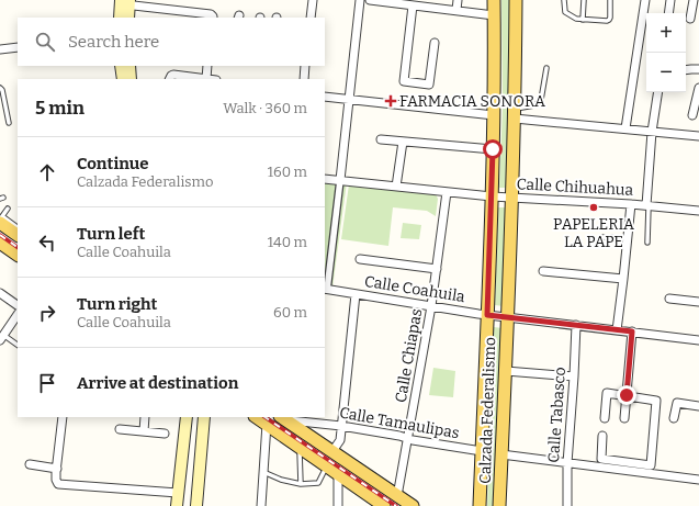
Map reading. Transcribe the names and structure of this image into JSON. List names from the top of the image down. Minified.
{"streets":{"main road":["Calzada Federalismo"],"street":["Calle Chihuahua","Calle Coahuila","Calle Chiapas","Calle Tabasco","Calle Tamaulipas"]},"crossings":[["Calle Chihuahua","Calle Chiapas"],["Calle Chihuahua","Calzada Federalismo"],["Calle Coahuila","Calle Chiapas"],["Calle Coahuila","Calzada Federalismo"],["Calle Coahuila","Calle Tabasco"],["Calle Chiapas","Calle Tamaulipas"],["Calzada Federalismo","Calle Tamaulipas"]],"places":{"health":["FARMACIA SONORA"],"other":["PAPELERIA LA PAPE"]},"page":{"map_buttons":["+","−"],"search":"Search here","heading":["5 min","Walk · 360 m"],"list":[["Continue","Calzada Federalismo","160 m"],["Turn left","Calle Coahuila","140 m"],["Turn right","Calle Coahuila","60 m"],"Arrive at destination"]}}
